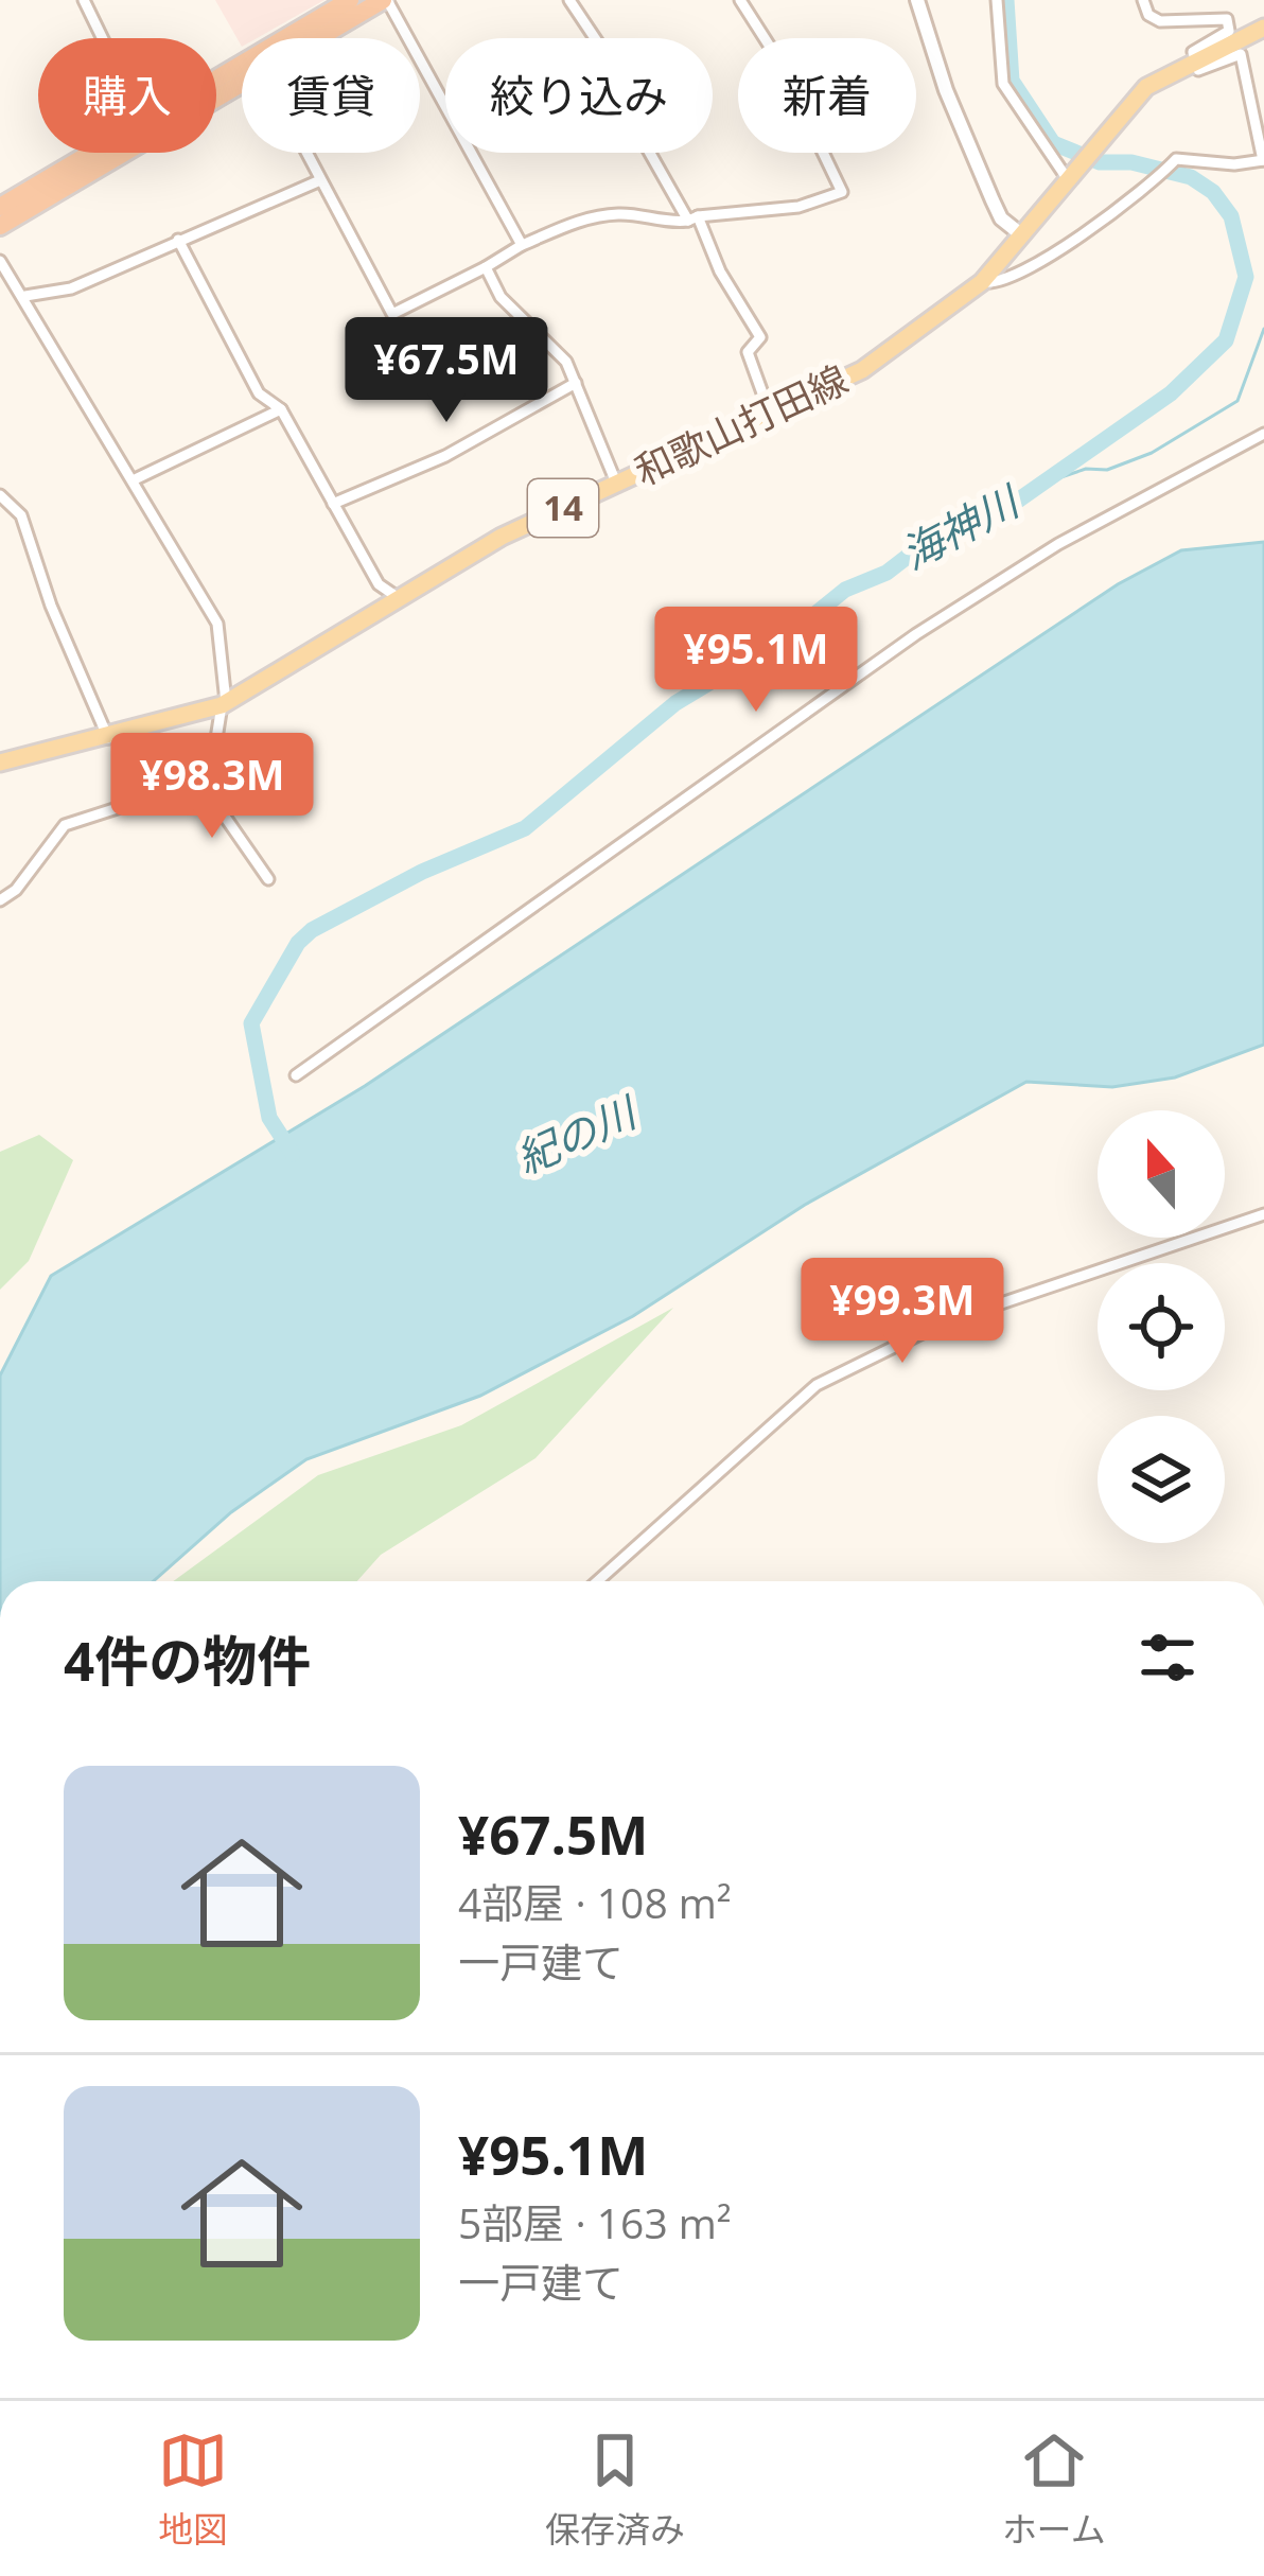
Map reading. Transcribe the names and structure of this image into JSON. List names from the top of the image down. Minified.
{"streets":{"main road":["和歌山打田線","14"]},"water":["海神川","紀の川"],"north":"top","page":{"chip":["購入","賃貸","絞り込み","新着"],"price":["¥67.5M","¥95.1M","¥98.3M","¥99.3M"],"heading":"4件の物件","list":[{"name":"¥67.5M","note":"4部屋 · 108 m² · 一戸建て"},{"name":"¥95.1M","note":"5部屋 · 163 m² · 一戸建て"}],"tabs":["地図","保存済み","ホーム"]}}
